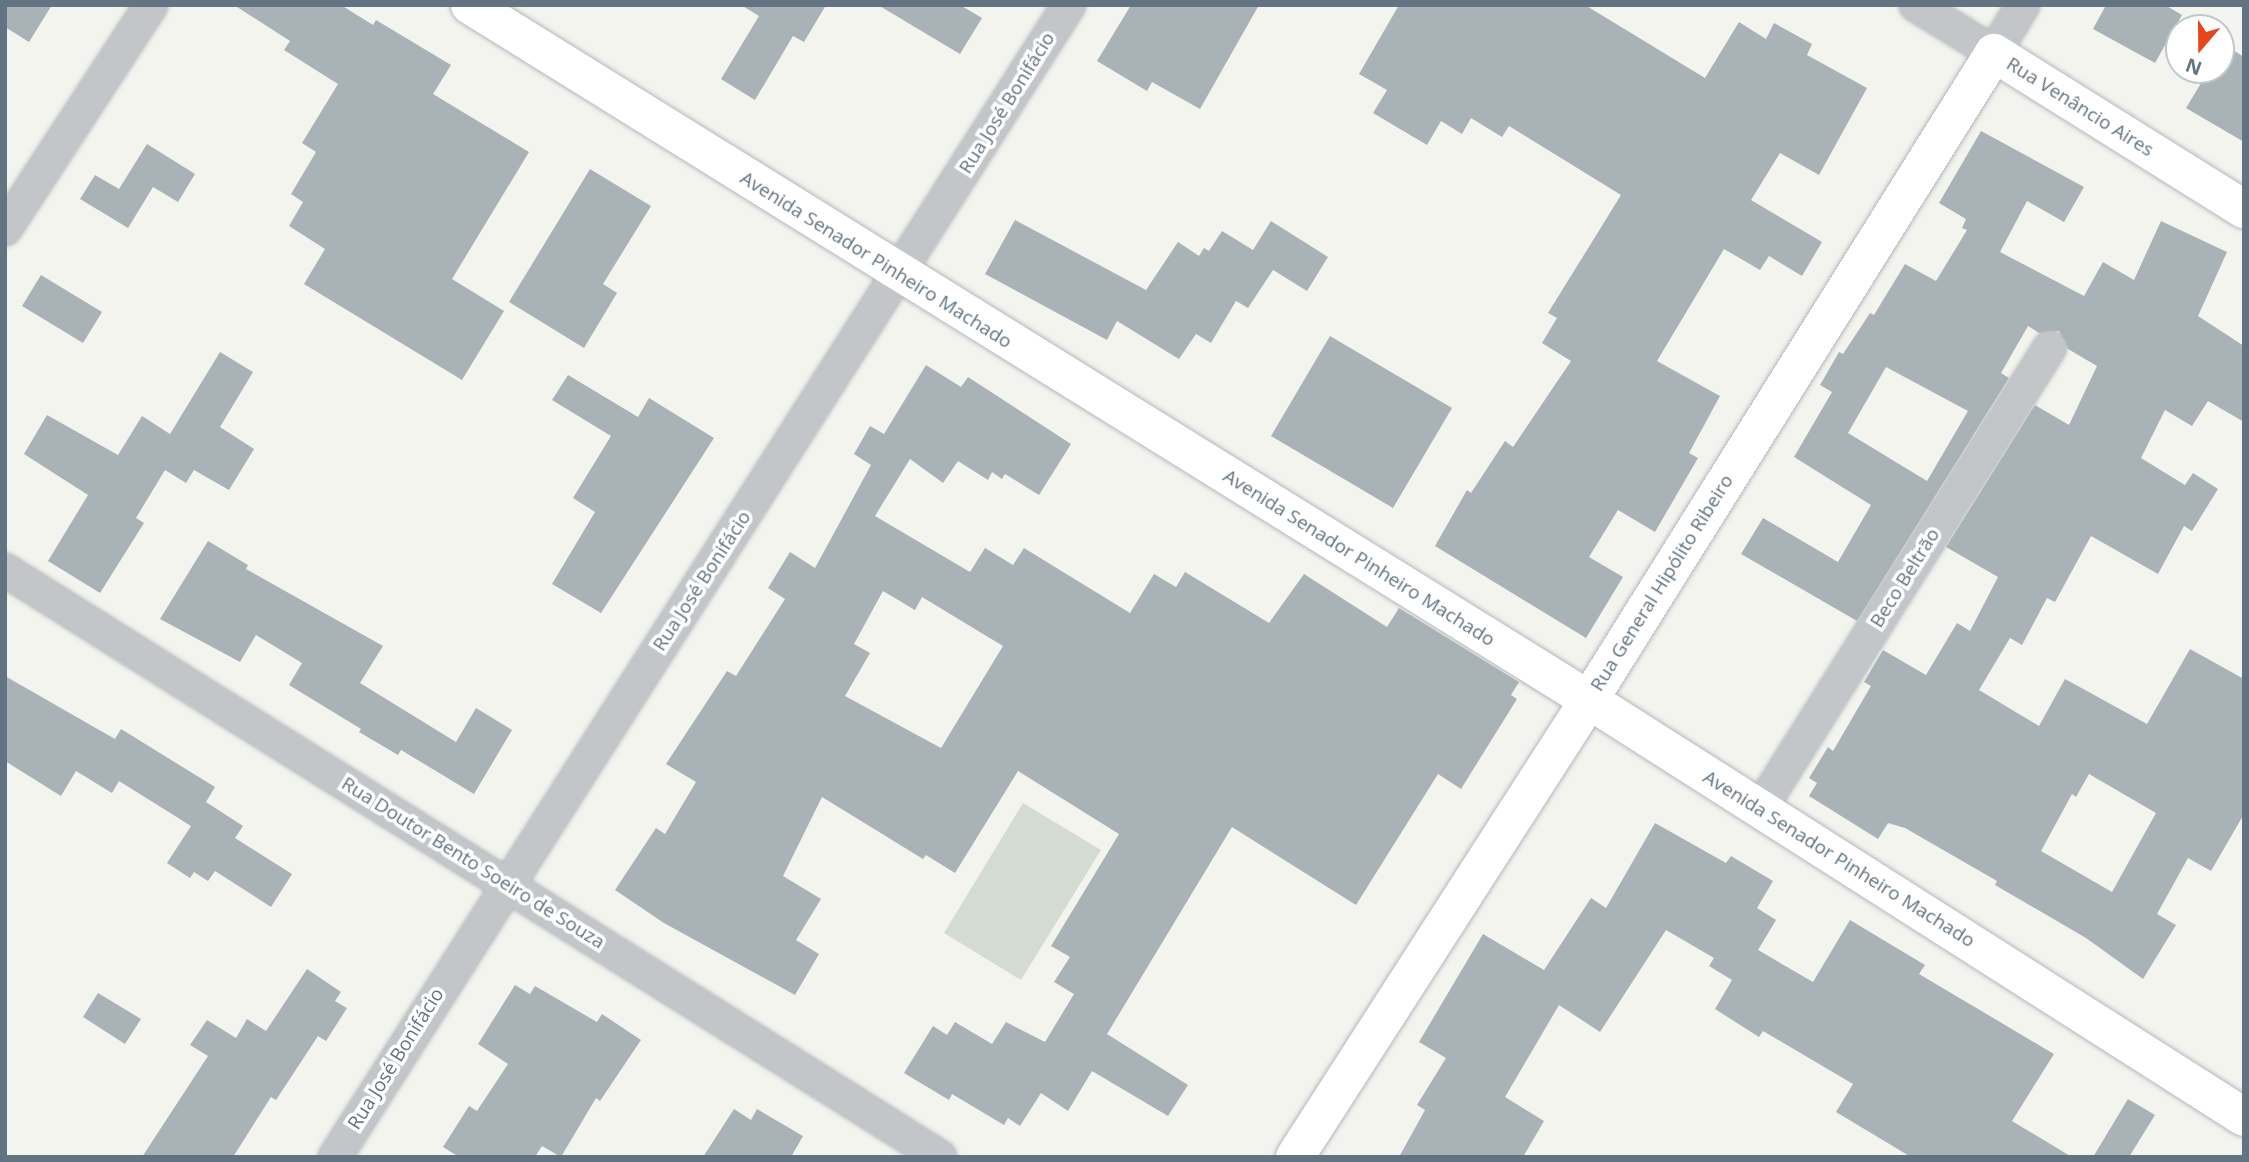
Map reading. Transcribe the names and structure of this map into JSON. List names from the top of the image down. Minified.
{"streets":{"main road":["Rua Venâncio Aires","Avenida Senador Pinheiro Machado","Rua General Hipólito Ribeiro"],"street":["Rua José Bonifácio","Beco Beltrão","Rua Doutor Bento Soeiro de Souza"]},"crossings":[["Rua José Bonifácio","Avenida Senador Pinheiro Machado"],["Rua José Bonifácio","Rua Doutor Bento Soeiro de Souza"],["Rua Venâncio Aires","Rua General Hipólito Ribeiro"],["Avenida Senador Pinheiro Machado","Beco Beltrão"],["Avenida Senador Pinheiro Machado","Rua General Hipólito Ribeiro"]],"north":"bottom"}
